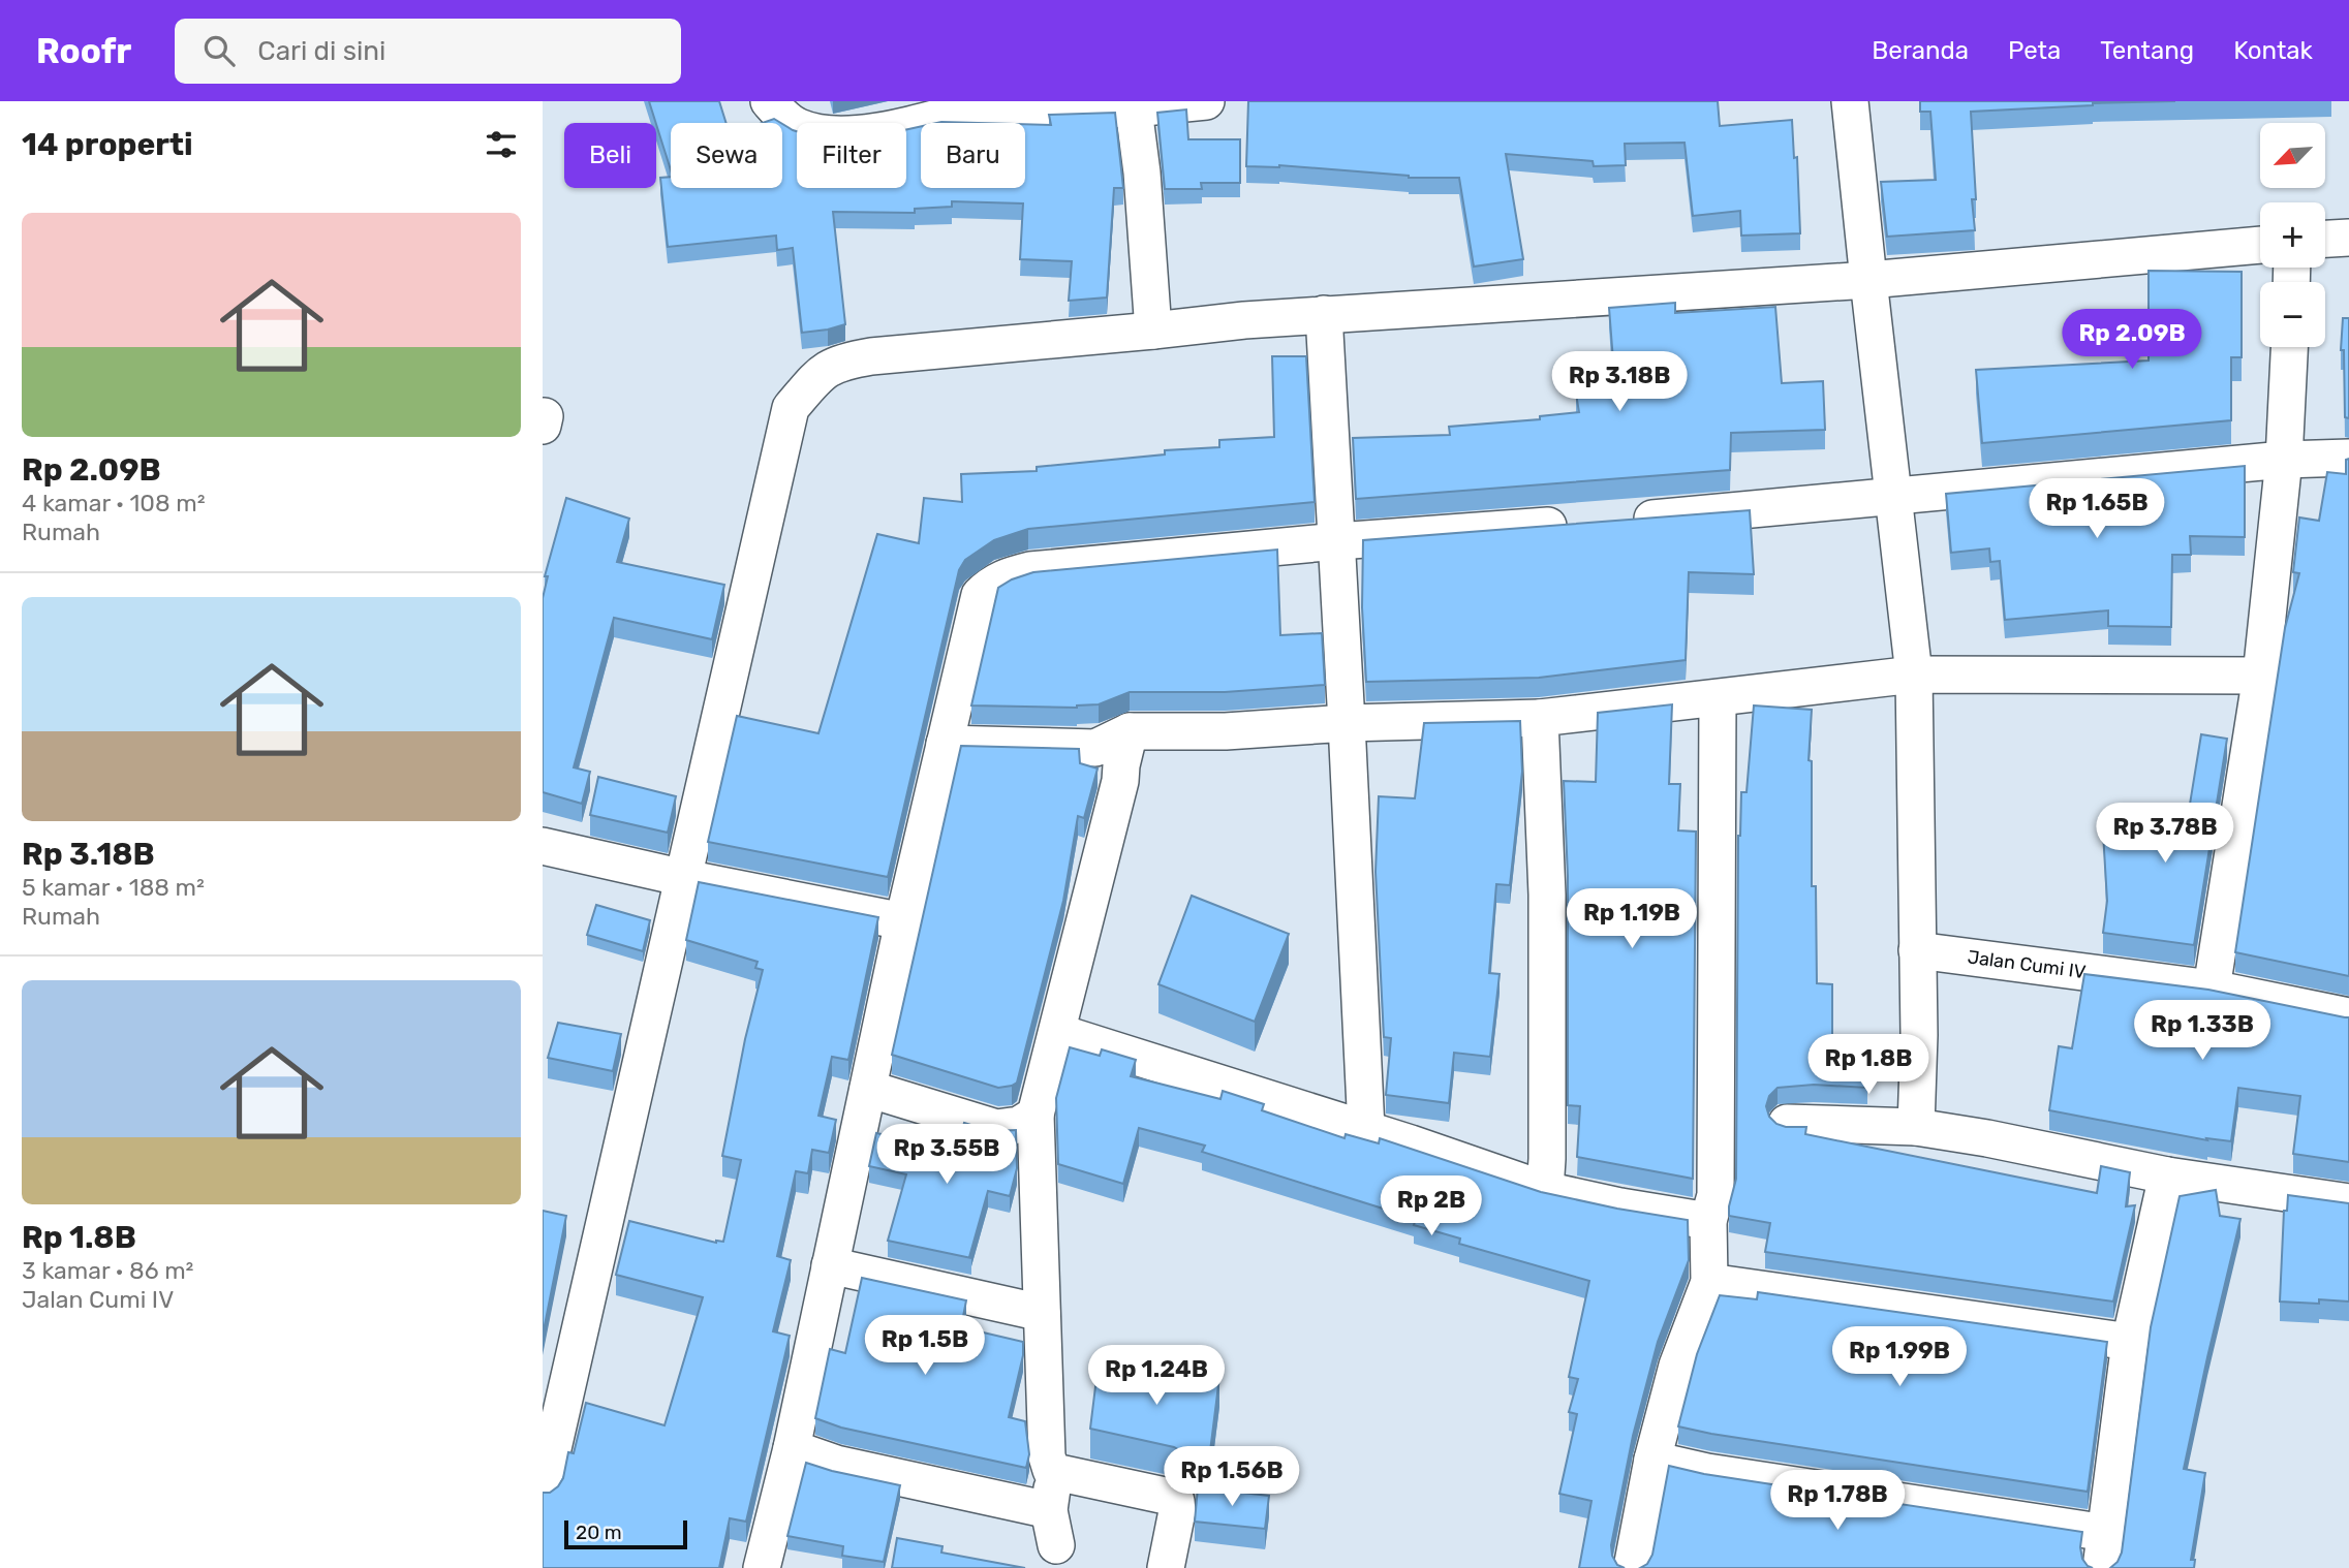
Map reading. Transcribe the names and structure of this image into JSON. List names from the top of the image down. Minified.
{"streets":{"street":["Jalan Cumi IV"]},"scale_bar":"20 m","north":"bottom left","page":{"header":"Roofr","search":"Cari di sini","nav":["Beranda","Peta","Tentang","Kontak"],"heading":"14 properti","map_buttons":["+","−"],"chip":["Beli","Sewa","Filter","Baru"],"list":[{"name":"Rp 2.09B","note":"4 kamar · 108 m² · Rumah"},{"name":"Rp 3.18B","note":"5 kamar · 188 m² · Rumah"},{"name":"Rp 1.8B","note":"3 kamar · 86 m² · Jalan Cumi IV"}],"price":["Rp 2.09B","Rp 3.18B","Rp 1.65B","Rp 3.78B","Rp 1.19B","Rp 1.33B","Rp 1.8B","Rp 3.55B","Rp 2B","Rp 1.5B","Rp 1.99B","Rp 1.24B","Rp 1.56B","Rp 1.78B"],"scale":"20 m"}}
